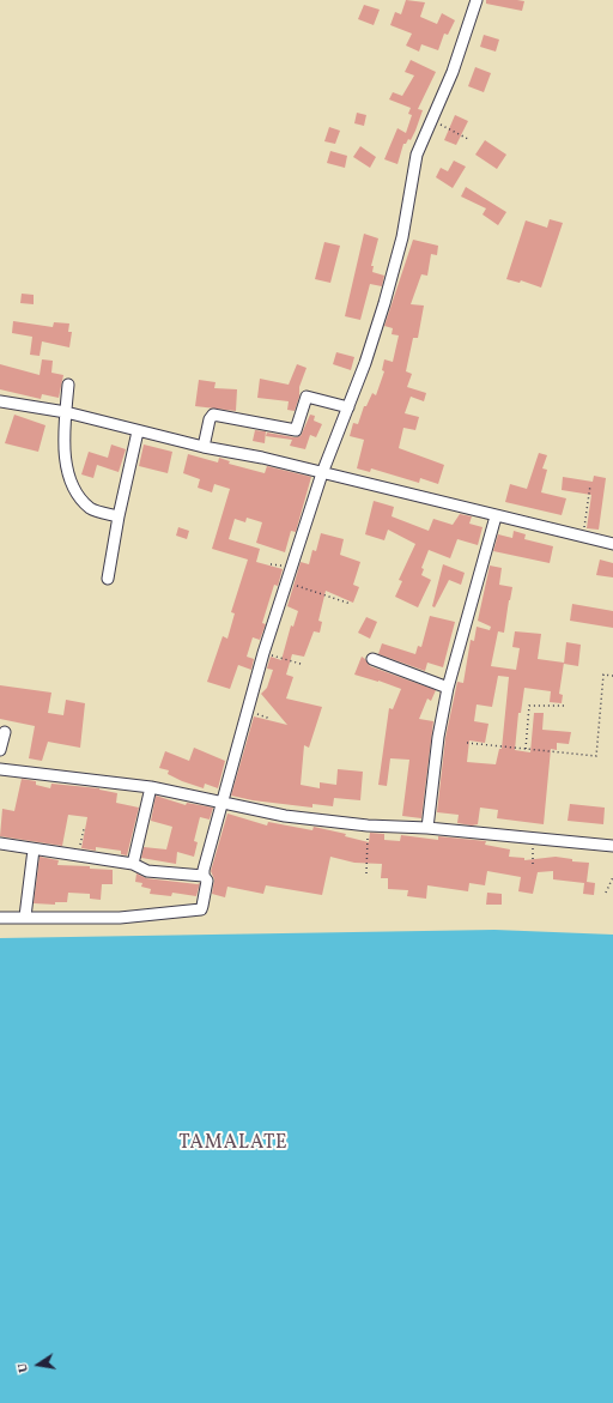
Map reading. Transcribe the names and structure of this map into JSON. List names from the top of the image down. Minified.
{"districts":["TAMALATE"],"north":"left"}
